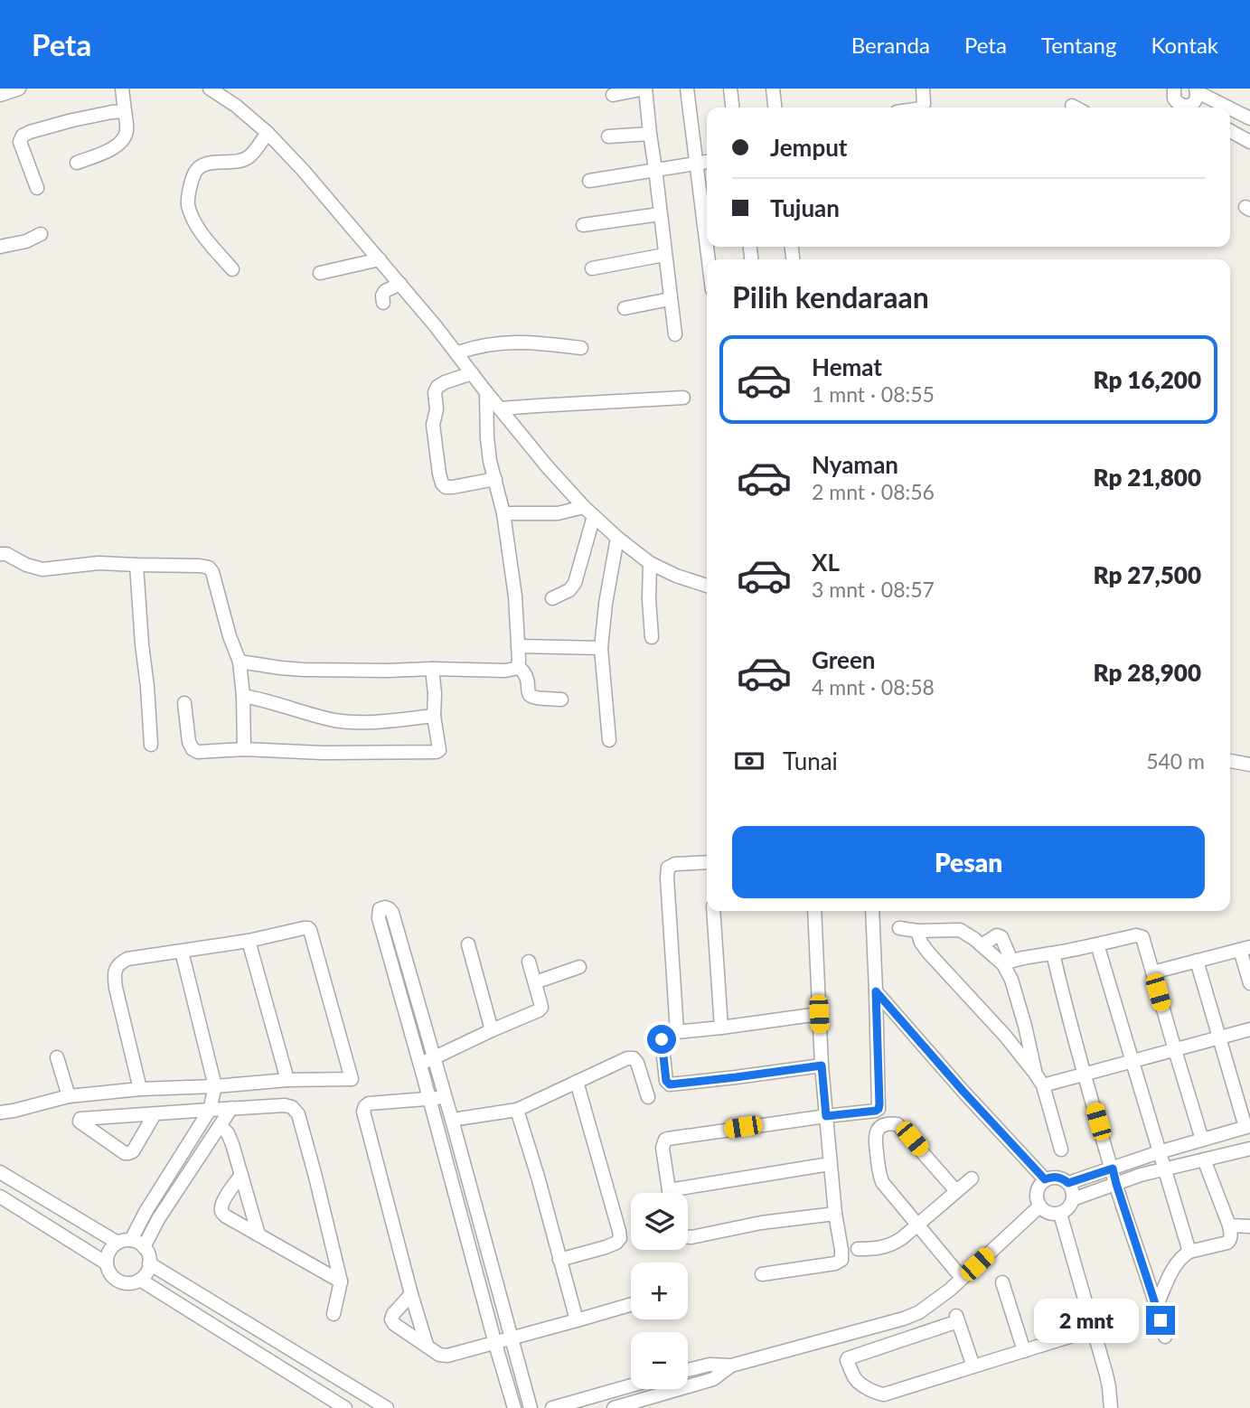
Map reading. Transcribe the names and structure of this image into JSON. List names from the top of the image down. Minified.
{"page":{"header":"Peta","nav":["Beranda","Peta","Tentang","Kontak"],"banner":["Jemput","Tujuan"],"heading":"Pilih kendaraan","list":[{"name":"Hemat","note":"1 mnt · 08:55","value":"Rp 16,200"},{"name":"Nyaman","note":"2 mnt · 08:56","value":"Rp 21,800"},{"name":"XL","note":"3 mnt · 08:57","value":"Rp 27,500"},{"name":"Green","note":"4 mnt · 08:58","value":"Rp 28,900"}],"pay":["Tunai","540 m"],"buttons":"Pesan","map_buttons":["+","−"],"bubble":"2 mnt"}}
